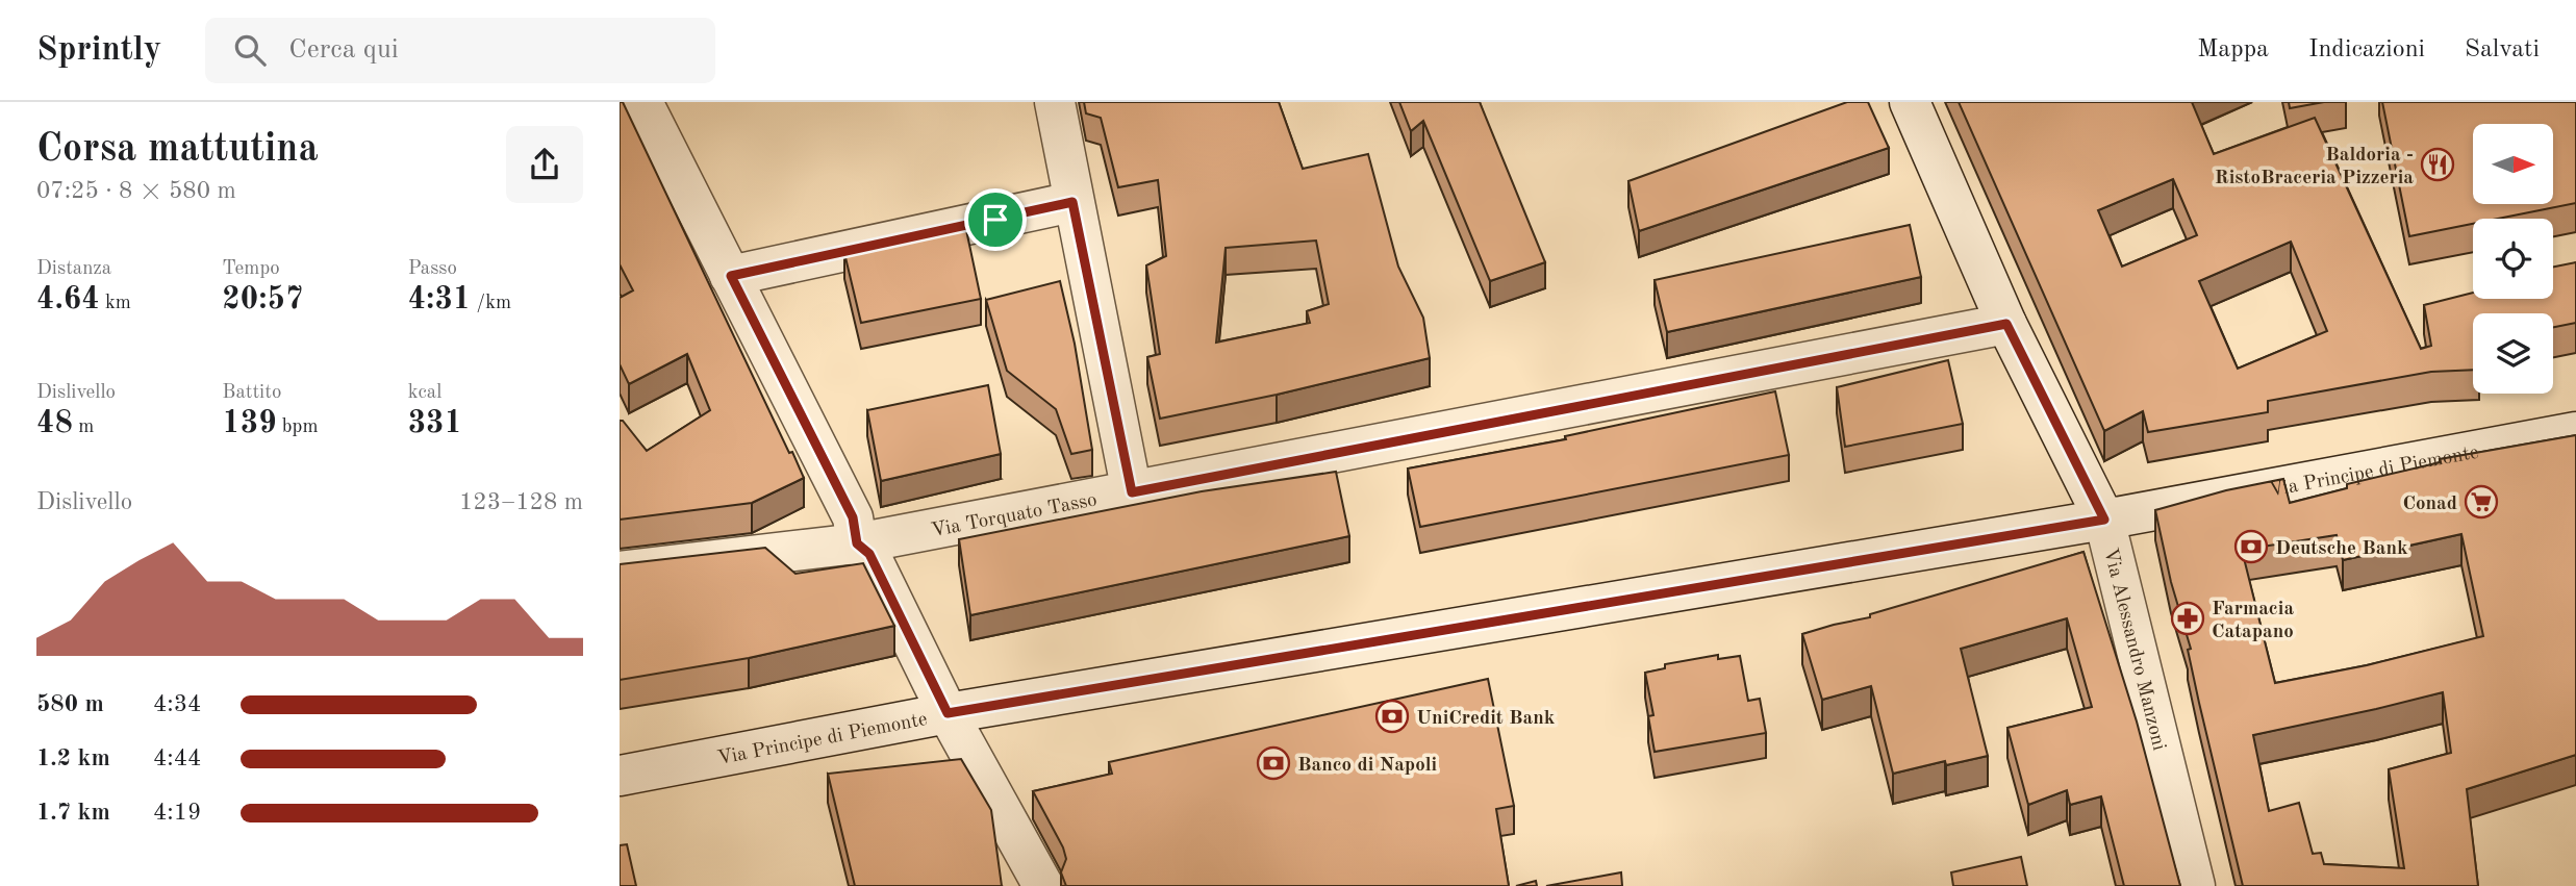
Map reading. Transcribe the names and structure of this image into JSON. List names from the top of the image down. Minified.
{"streets":{"street":["Via Principe di Piemonte","Via Torquato Tasso","Via Alessandro Manzoni"]},"crossings":[["Via Principe di Piemonte","Via Alessandro Manzoni"],["Via Torquato Tasso","Via Alessandro Manzoni"]],"places":{"restaurant":["Baldoria - RistoBraceria Pizzeria"],"supermarket":["Conad"],"bank":["Deutsche Bank","UniCredit Bank","Banco di Napoli"],"pharmacy":["Farmacia Catapano"]},"north":"right","page":{"header":"Sprintly","search":"Cerca qui","nav":["Mappa","Indicazioni","Salvati"],"heading":["Corsa mattutina","07:25 · 8 × 580 m"],"stats":[["Distanza","4.64 km"],["Tempo","20:57"],["Passo","4:31 /km"],["Dislivello","48 m"],["Battito","139 bpm"],["kcal","331"]],"chart":["Dislivello","123–128 m"],"list":[{"name":"580 m","note":"4:34"},{"name":"1.2 km","note":"4:44"},{"name":"1.7 km","note":"4:19"}]}}
